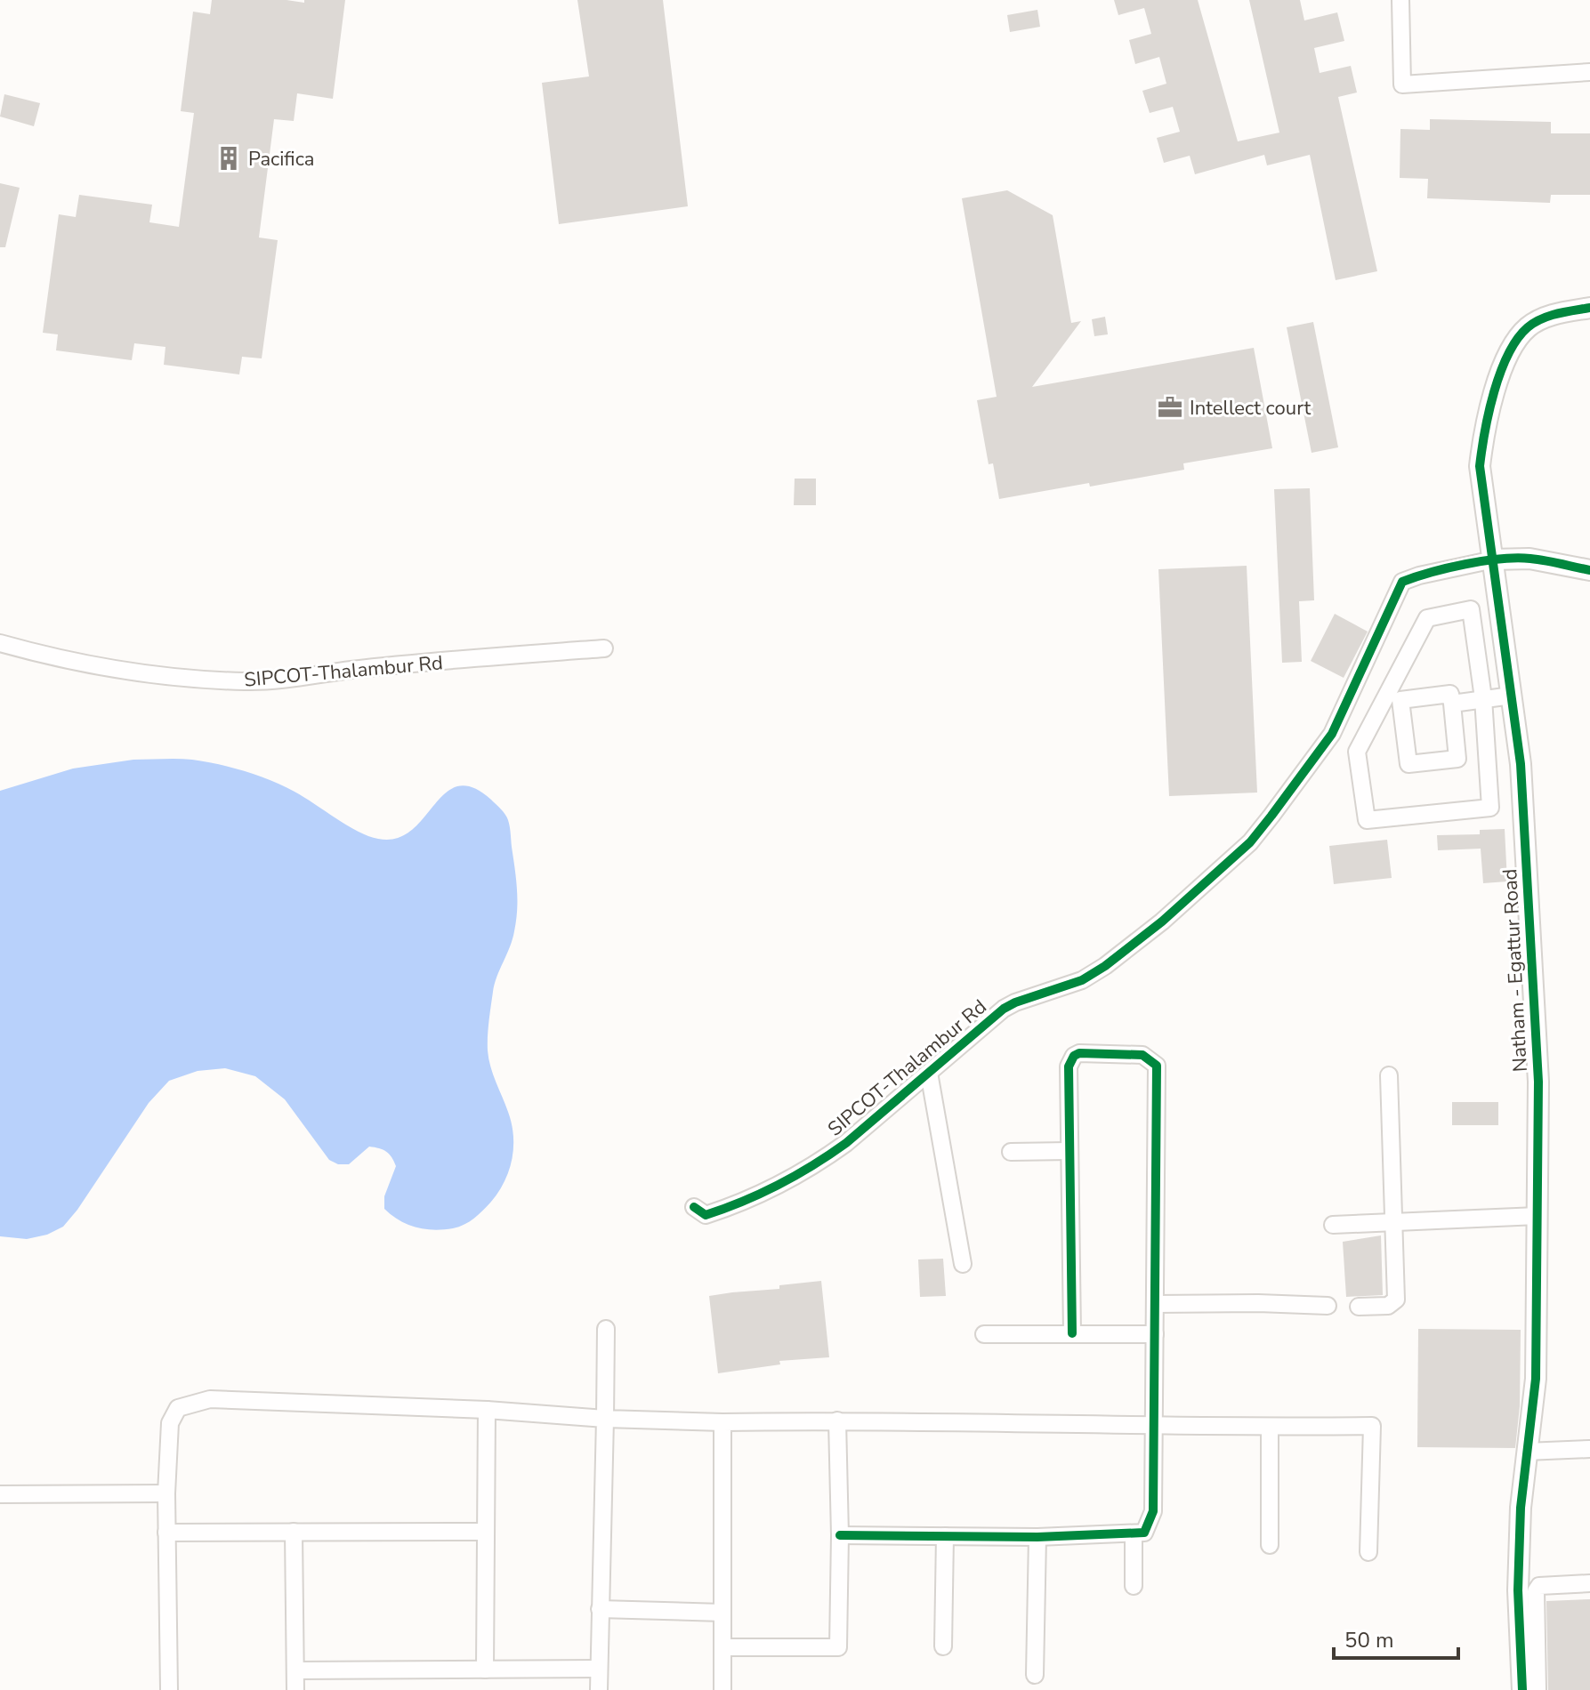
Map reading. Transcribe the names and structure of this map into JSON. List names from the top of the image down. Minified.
{"streets":{"street":["SIPCOT-Thalambur Rd","Natham - Egattur Road"]},"crossings":[["SIPCOT-Thalambur Rd","Natham - Egattur Road"]],"places":{"building":["Pacifica"],"office":["Intellect court"]},"scale_bar":"50 m"}
